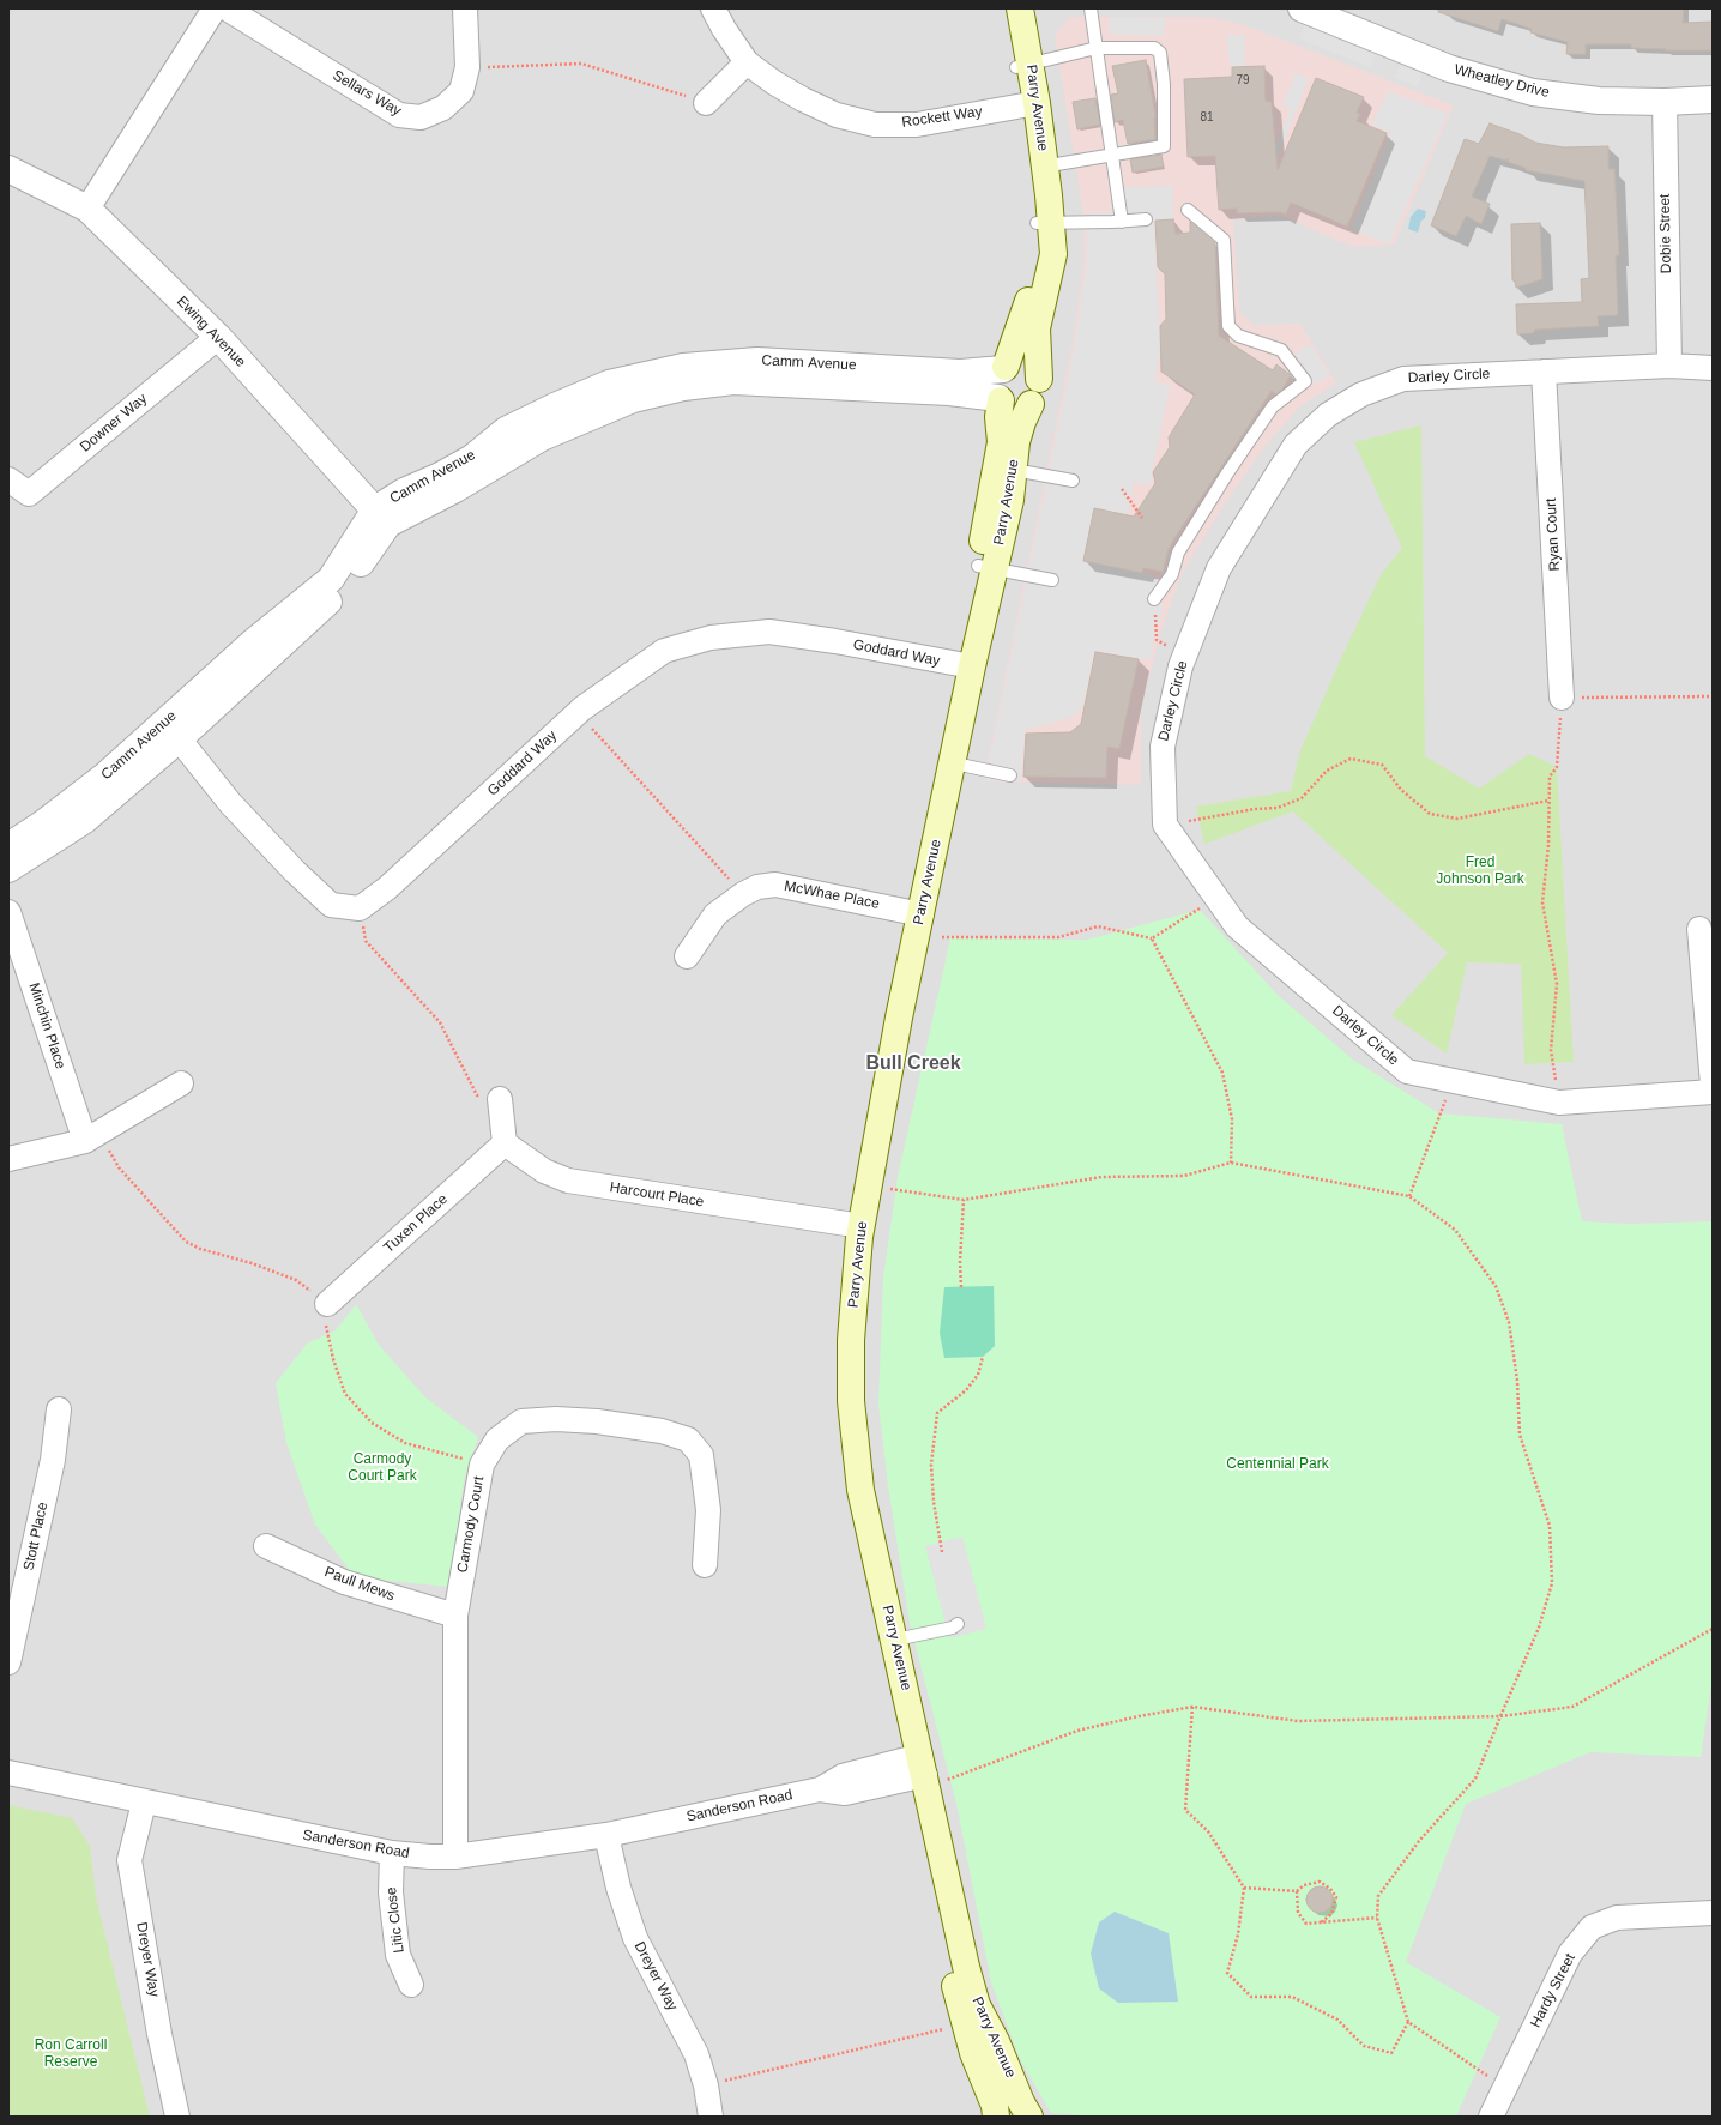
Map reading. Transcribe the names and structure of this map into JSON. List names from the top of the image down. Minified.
{"streets":{"main road":["Parry Avenue"],"street":["Wheatley Drive","Sellars Way","Rockett Way","Dobie Street","Ewing Avenue","Camm Avenue","Darley Circle","Downer Way","Ryan Court","Goddard Way","McWhae Place","Minchin Place","Harcourt Place","Tuxen Place","Carmody Court","Stott Place","Paull Mews","Sanderson Road","Litic Close","Dreyer Way","Hardy Street"]},"crossings":[["Wheatley Drive","Dobie Street"],["Parry Avenue","Rockett Way"],["Parry Avenue","Camm Avenue"],["Parry Avenue","Goddard Way"],["Parry Avenue","McWhae Place"],["Parry Avenue","Harcourt Place"],["Parry Avenue","Sanderson Road"],["Dobie Street","Darley Circle"],["Ewing Avenue","Camm Avenue"],["Ewing Avenue","Downer Way"],["Darley Circle","Ryan Court"],["Harcourt Place","Tuxen Place"],["Carmody Court","Paull Mews"],["Carmody Court","Sanderson Road"],["Sanderson Road","Litic Close"],["Sanderson Road","Dreyer Way"]],"districts":["Bull Creek"],"parks":["Fred Johnson Park","Carmody Court Park","Centennial Park","Ron Carroll Reserve"],"house_numbers":["79","81"]}
